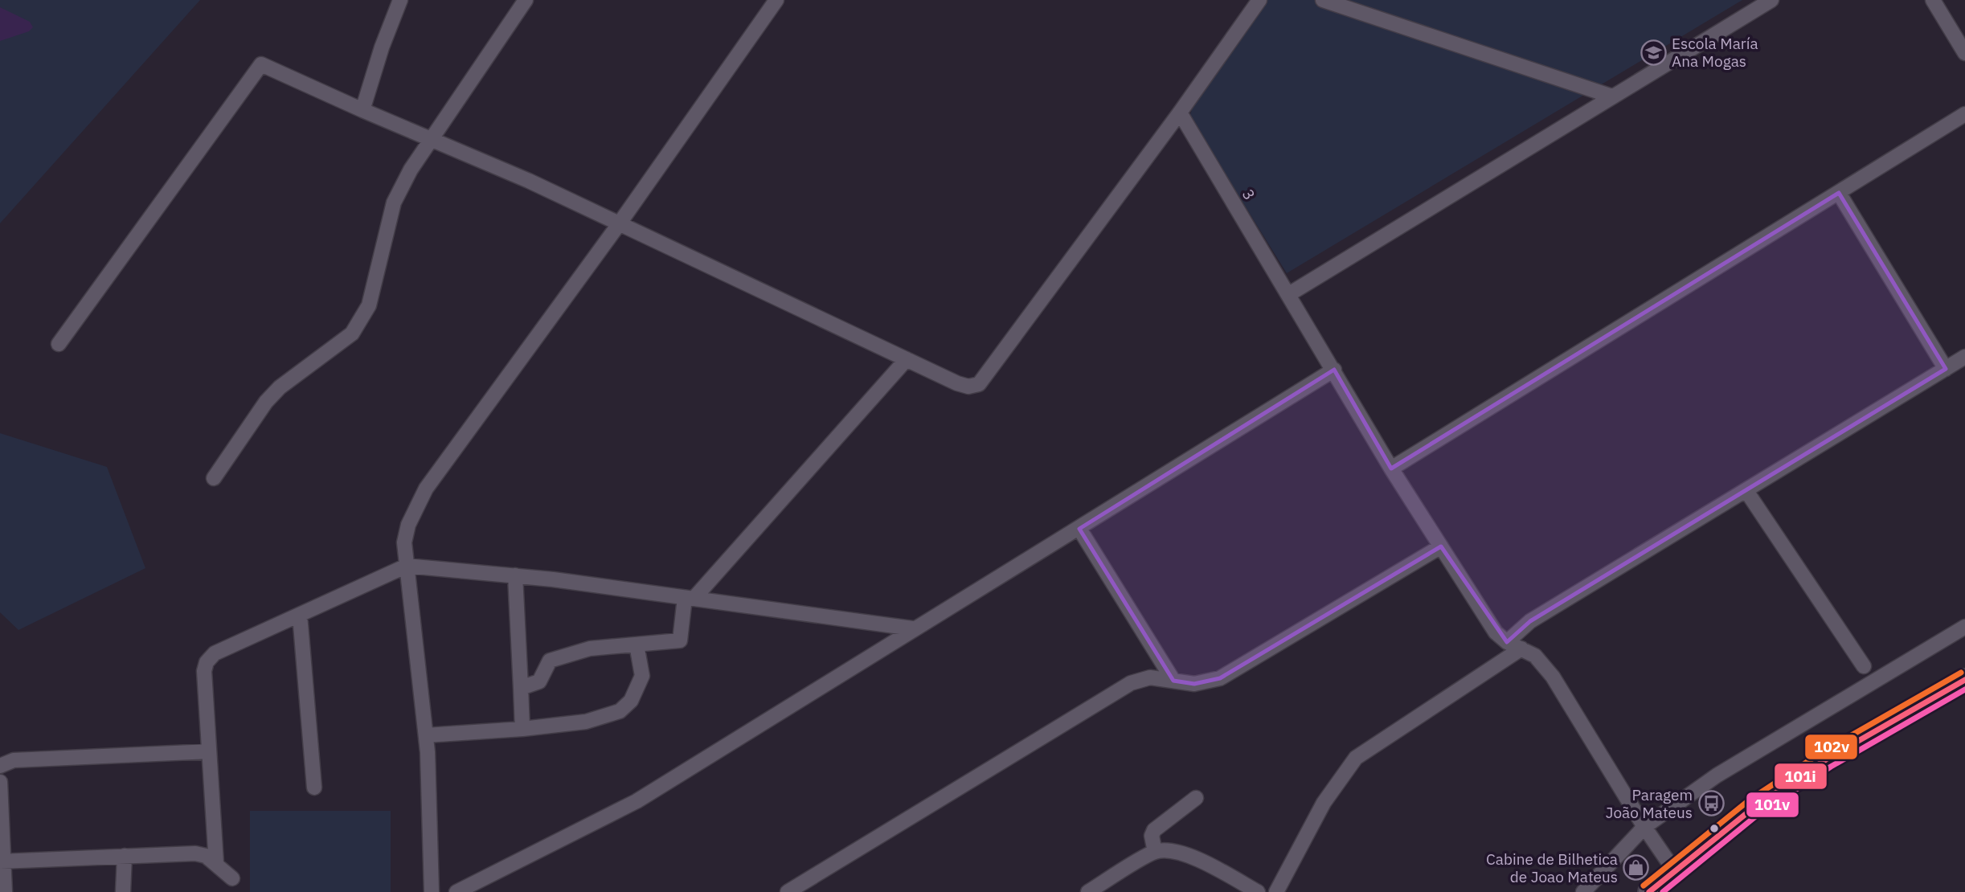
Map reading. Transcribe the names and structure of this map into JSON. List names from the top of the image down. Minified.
{"streets":{"street":["3"]},"places":{"school or university":["Escola María Ana Mogas"],"bus stop":["Paragem João Mateus"],"shop":["Cabine de Bilhetica de Joao Mateus"]},"lines":["transit line 102v","transit line 101i","transit line 101v"]}
